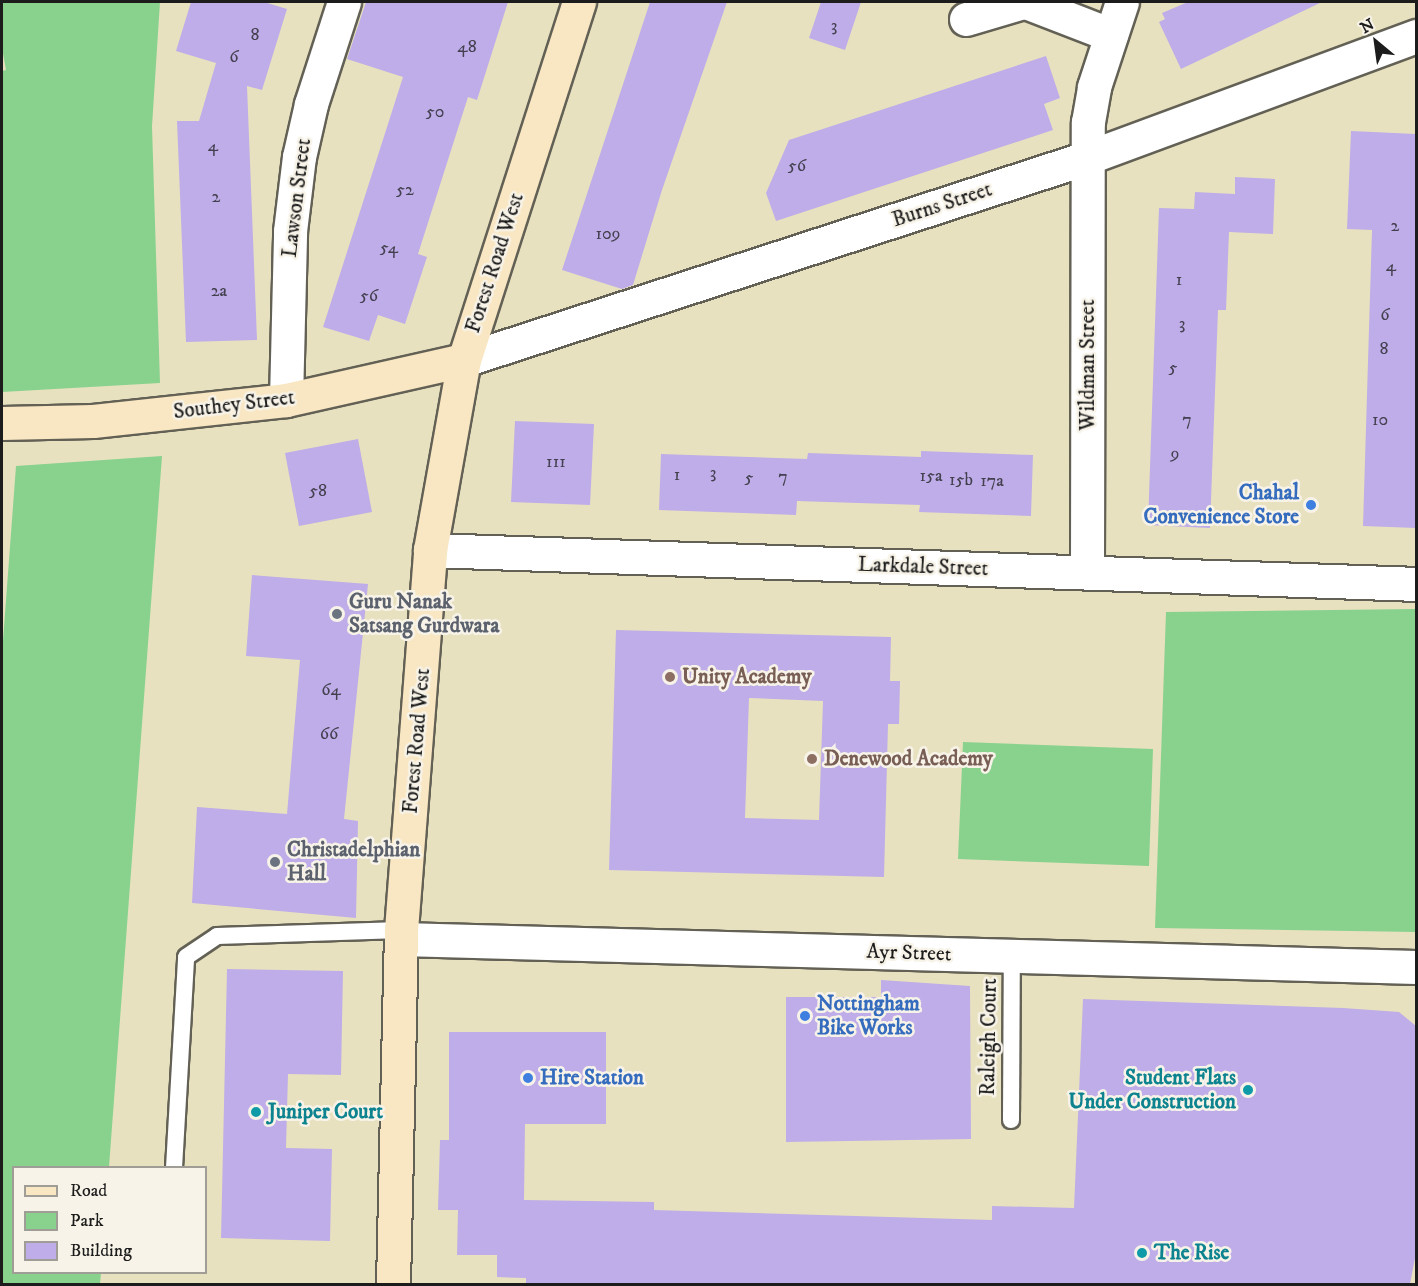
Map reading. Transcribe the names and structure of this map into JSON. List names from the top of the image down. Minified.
{"streets":{"street":["Lawson Street","Burns Street","Forest Road West","Wildman Street","Southey Street","Larkdale Street","Ayr Street"],"lane":["Raleigh Court"]},"crossings":[["Lawson Street","Southey Street"],["Burns Street","Forest Road West"],["Burns Street","Wildman Street"],["Burns Street","Southey Street"],["Forest Road West","Southey Street"],["Forest Road West","Larkdale Street"],["Forest Road West","Ayr Street"],["Wildman Street","Larkdale Street"],["Ayr Street","Raleigh Court"]],"places":["Chahal Convenience Store","Guru Nanak Satsang Gurdwara","Unity Academy","Denewood Academy","Christadelphian Hall","Nottingham Bike Works","Hire Station","Student Flats Under Construction","Juniper Court","The Rise"],"house_numbers":["3","8","48","6","50","4","56","52","2","2","109","54","4","1","2a","56","6","3","8","5","7","10","9","111","3","1","15a","7","5","15b","17a","58","64","66"],"legend":["Road","Park","Building"],"north":"top left"}
